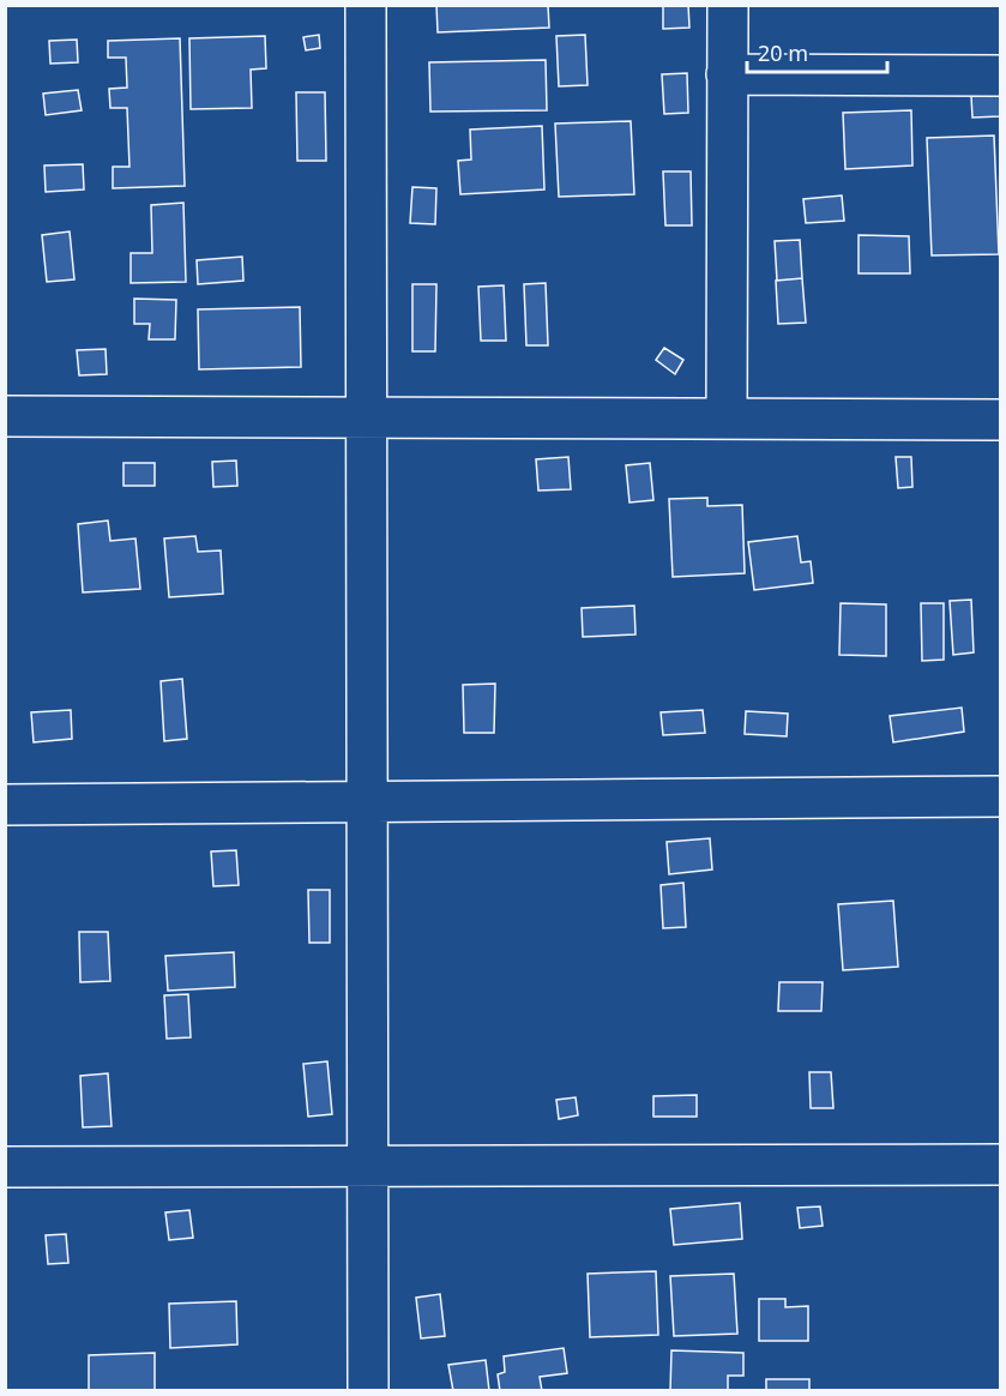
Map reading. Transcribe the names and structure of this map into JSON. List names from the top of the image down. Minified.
{"scale_bar":"20 m"}
